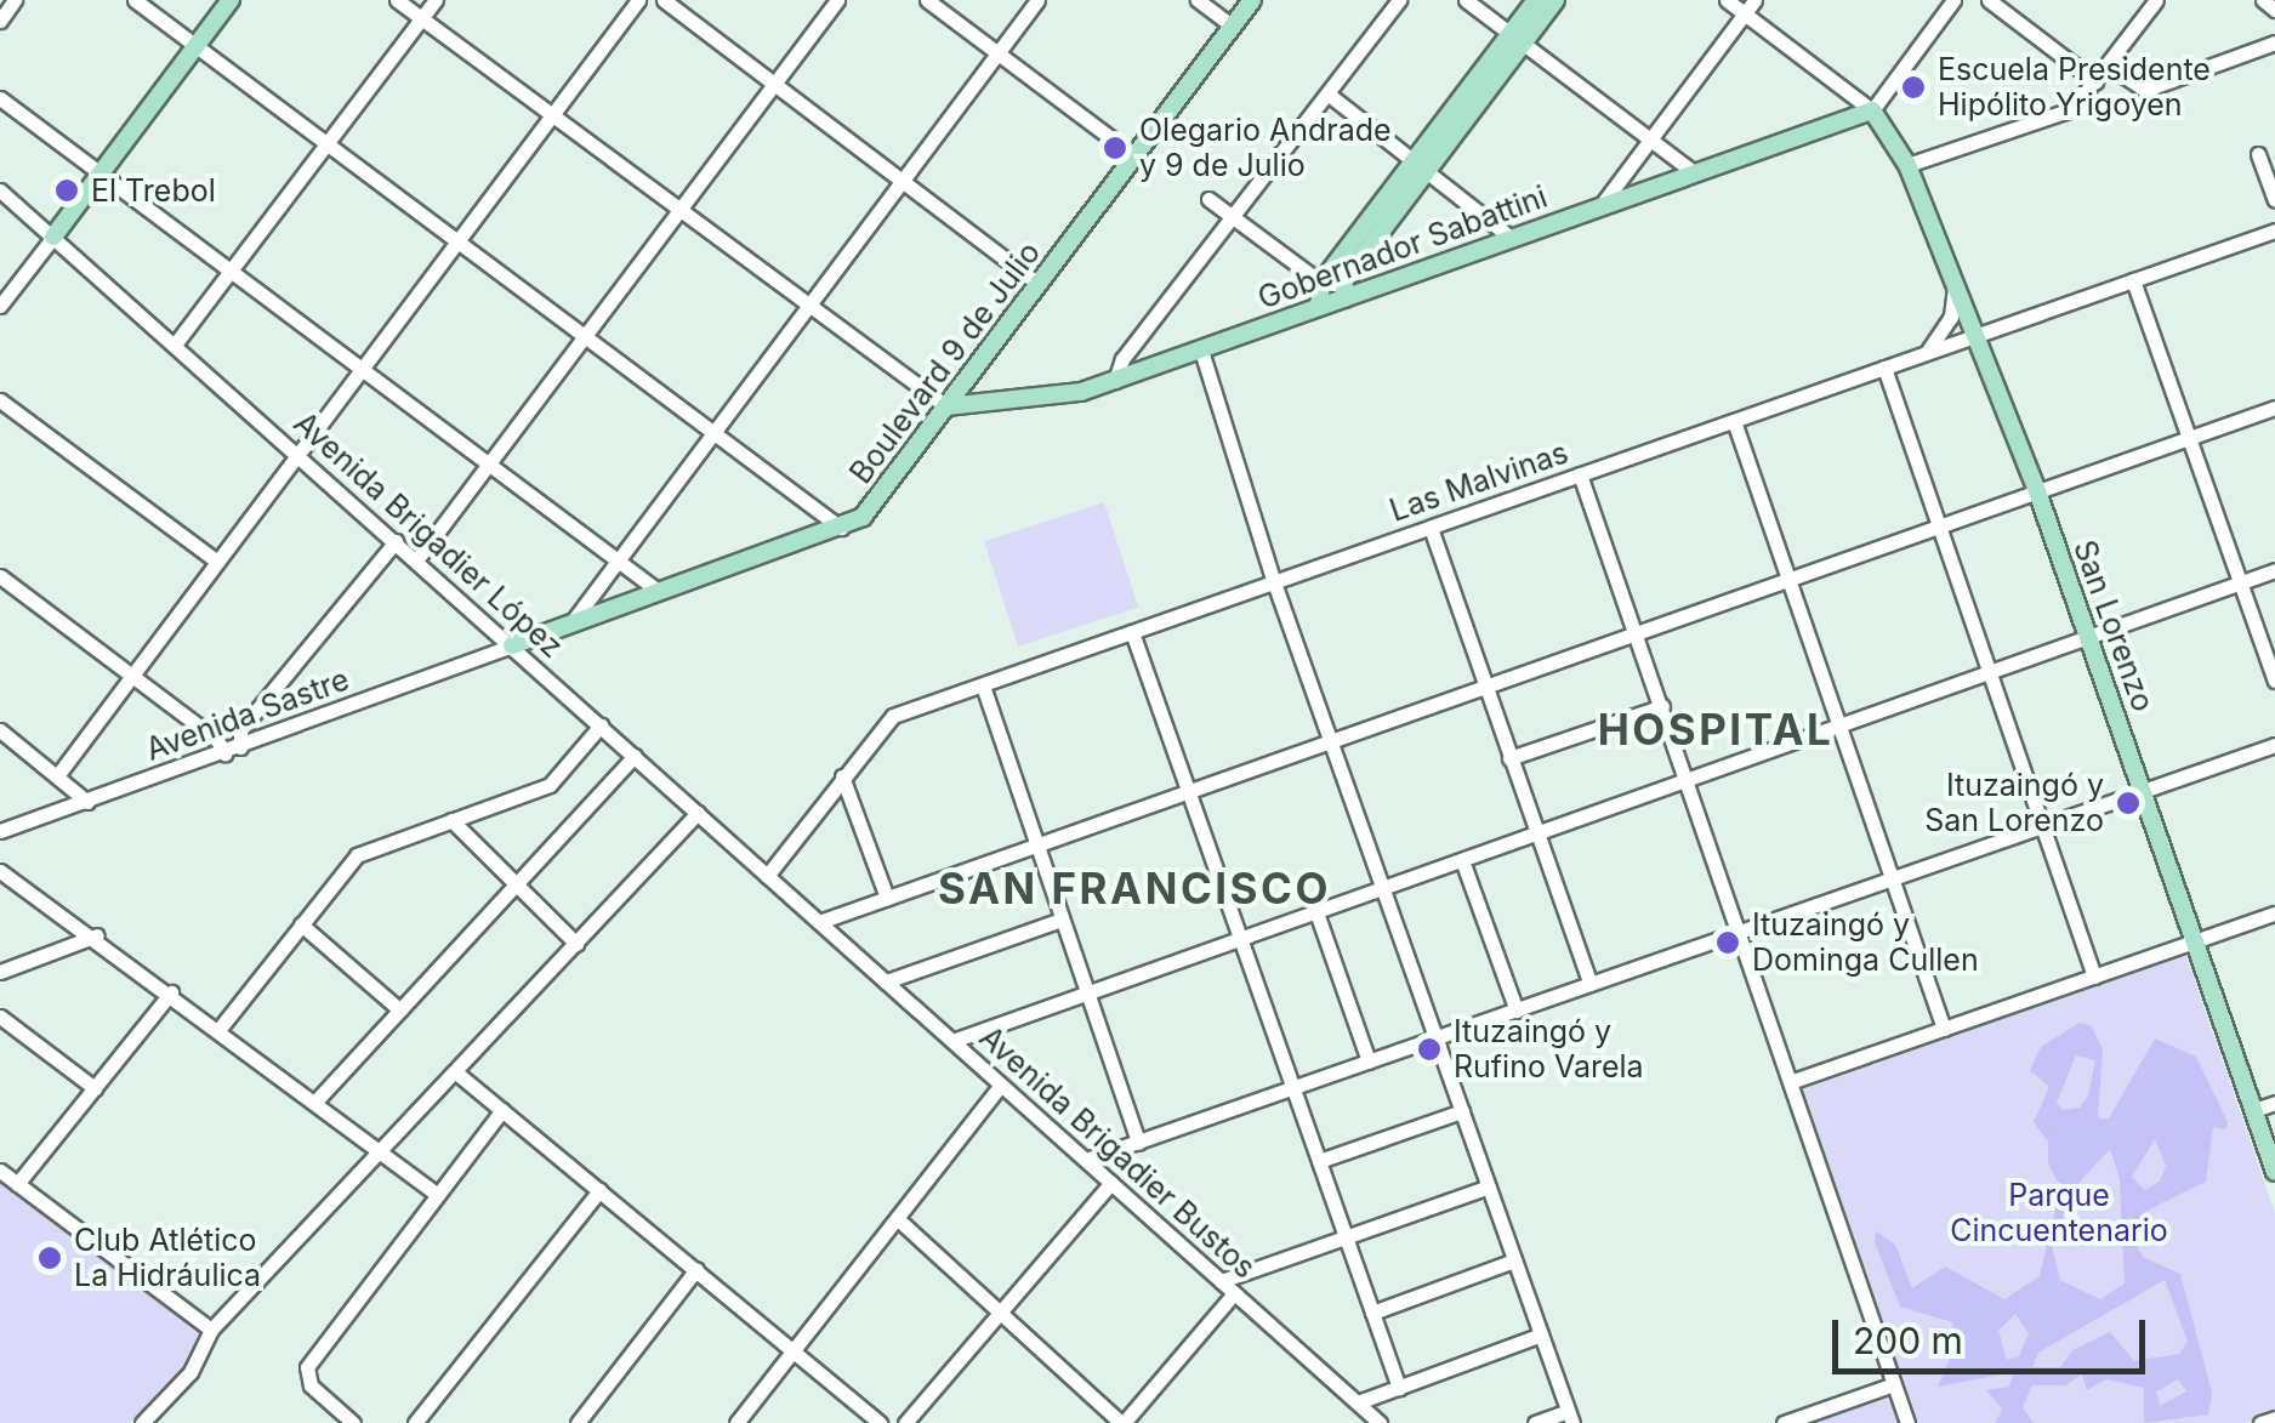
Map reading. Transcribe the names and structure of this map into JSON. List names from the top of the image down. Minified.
{"streets":{"main road":["Gobernador Sabattini","Boulevard 9 de Julio","San Lorenzo"],"street":["Las Malvinas","Avenida Brigadier López","Avenida Sastre","Avenida Brigadier Bustos"]},"crossings":[["Gobernador Sabattini","Boulevard 9 de Julio"],["Gobernador Sabattini","San Lorenzo"],["Boulevard 9 de Julio","Avenida Brigadier López"],["Boulevard 9 de Julio","Avenida Sastre"],["Las Malvinas","Avenida Brigadier López"],["Las Malvinas","San Lorenzo"],["Avenida Brigadier López","Avenida Sastre"],["Avenida Brigadier López","Avenida Brigadier Bustos"]],"districts":["HOSPITAL","SAN FRANCISCO"],"parks":["Parque Cincuentenario"],"places":["Escuela Presidente Hipólito Yrigoyen","Olegario Andrade y 9 de Julio","El Trebol","Ituzaingó y San Lorenzo","Ituzaingó y Dominga Cullen","Ituzaingó y Rufino Varela","Club Atlético La Hidráulica"],"scale_bar":"200 m"}
